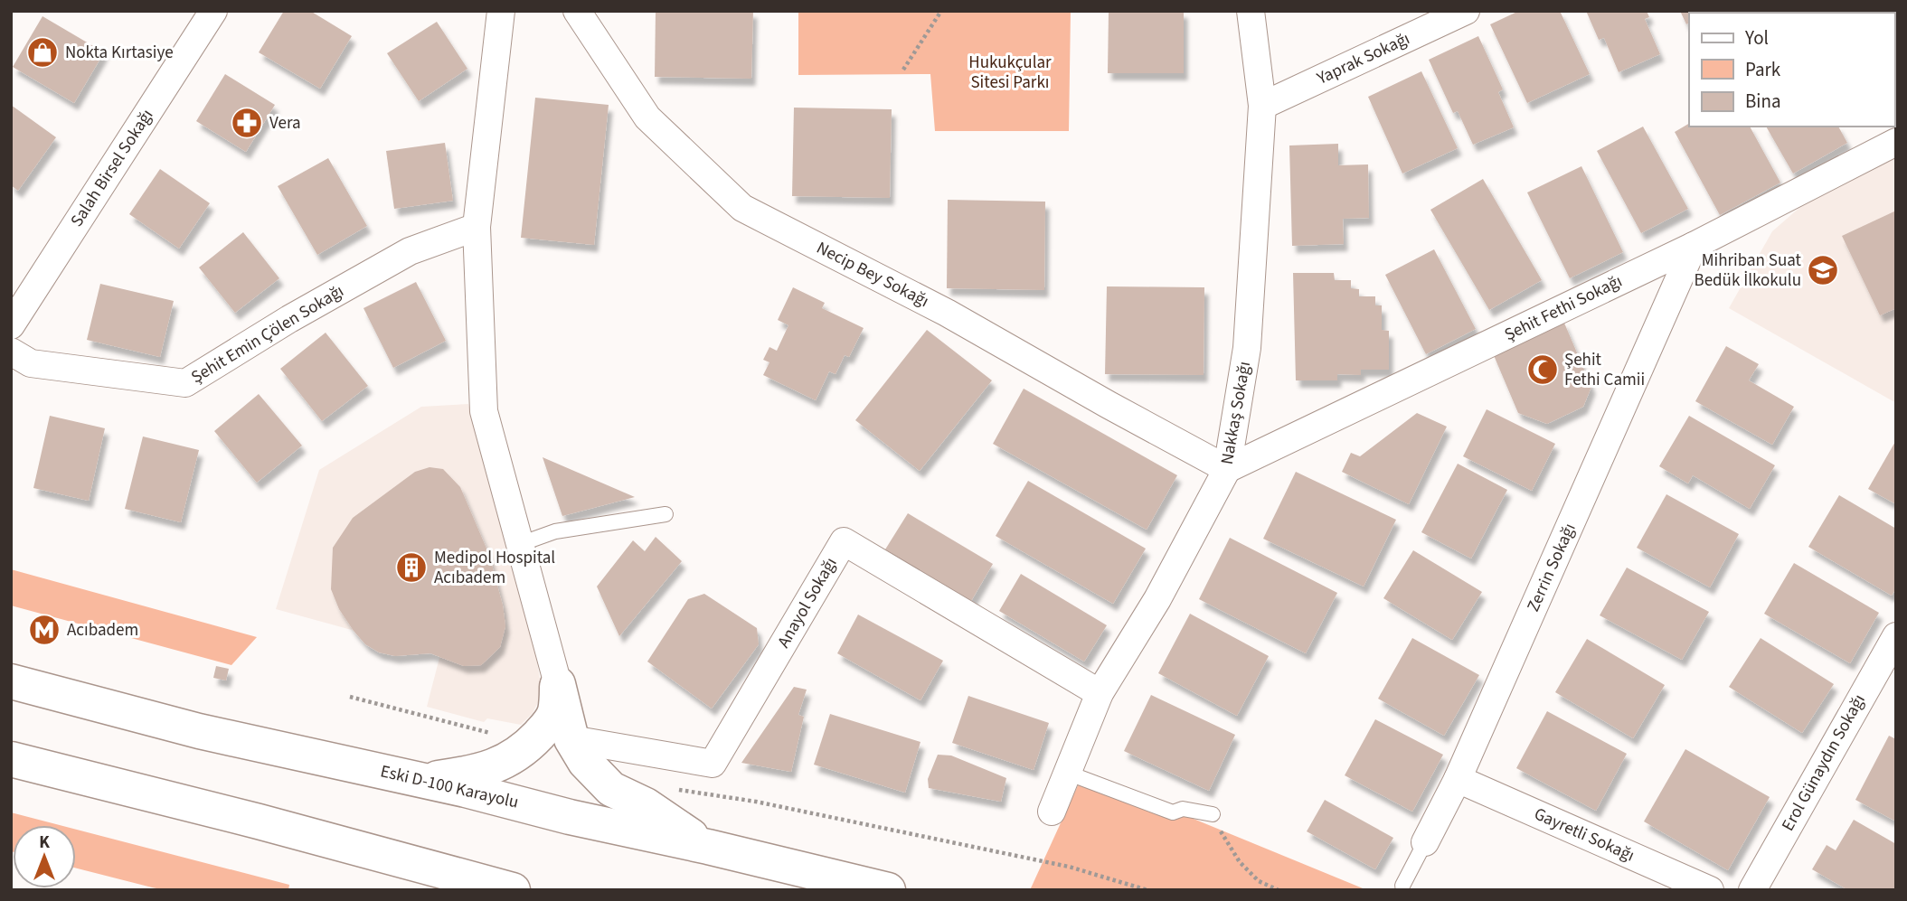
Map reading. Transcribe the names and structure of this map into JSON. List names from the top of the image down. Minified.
{"streets":{"highway":["Eski D-100 Karayolu"],"street":["Yaprak Sokağı","Salah Birsel Sokağı","Necip Bey Sokağı","Şehit Fethi Sokağı","Şehit Emin Çölen Sokağı","Nakkaş Sokağı","Zerrin Sokağı","Anayol Sokağı","Erol Günaydın Sokağı","Gayretli Sokağı"]},"crossings":[["Yaprak Sokağı","Nakkaş Sokağı"],["Necip Bey Sokağı","Şehit Fethi Sokağı"],["Necip Bey Sokağı","Nakkaş Sokağı"],["Şehit Fethi Sokağı","Nakkaş Sokağı"],["Şehit Fethi Sokağı","Zerrin Sokağı"],["Nakkaş Sokağı","Anayol Sokağı"],["Zerrin Sokağı","Gayretli Sokağı"]],"parks":["Hukukçular Sitesi Parkı"],"places":{"shop":["Nokta Kırtasiye"],"pharmacy":["Vera"],"school or university":["Mihriban Suat Bedük İlkokulu"],"mosque":["Şehit Fethi Camii"],"building":["Medipol Hospital Acıbadem"],"metro station":["Acıbadem"]},"legend":["Yol","Park","Bina"],"north":"top"}
